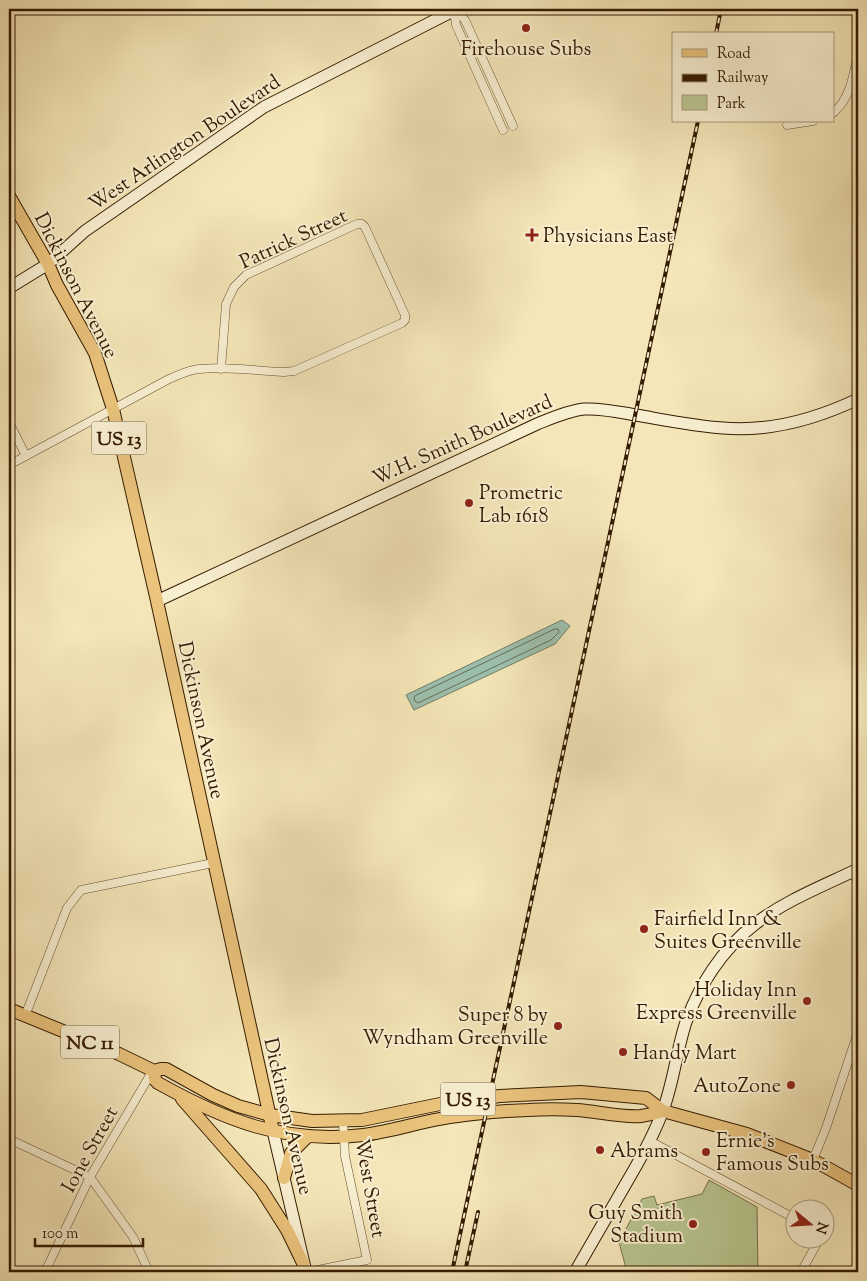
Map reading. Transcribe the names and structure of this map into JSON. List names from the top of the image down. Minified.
{"streets":{"main road":["West Arlington Boulevard","Dickinson Avenue","US 13","W.H. Smith Boulevard","NC 11"],"street":["Patrick Street","Ione Street","West Street"]},"crossings":[["West Arlington Boulevard","Dickinson Avenue"],["Dickinson Avenue","US 13"],["Dickinson Avenue","W.H. Smith Boulevard"],["Dickinson Avenue","NC 11"],["Dickinson Avenue","West Street"],["US 13","NC 11"],["US 13","West Street"],["NC 11","Ione Street"]],"places":{"other":["Firehouse Subs","Prometric Lab 1618","Fairfield Inn & Suites Greenville","Holiday Inn Express Greenville","Super 8 by Wyndham Greenville","Handy Mart","AutoZone","Abrams","Ernie’s Famous Subs","Guy Smith Stadium"],"health":["Physicians East"]},"legend":["Road","Railway","Park"],"scale_bar":"100 m","north":"right"}
